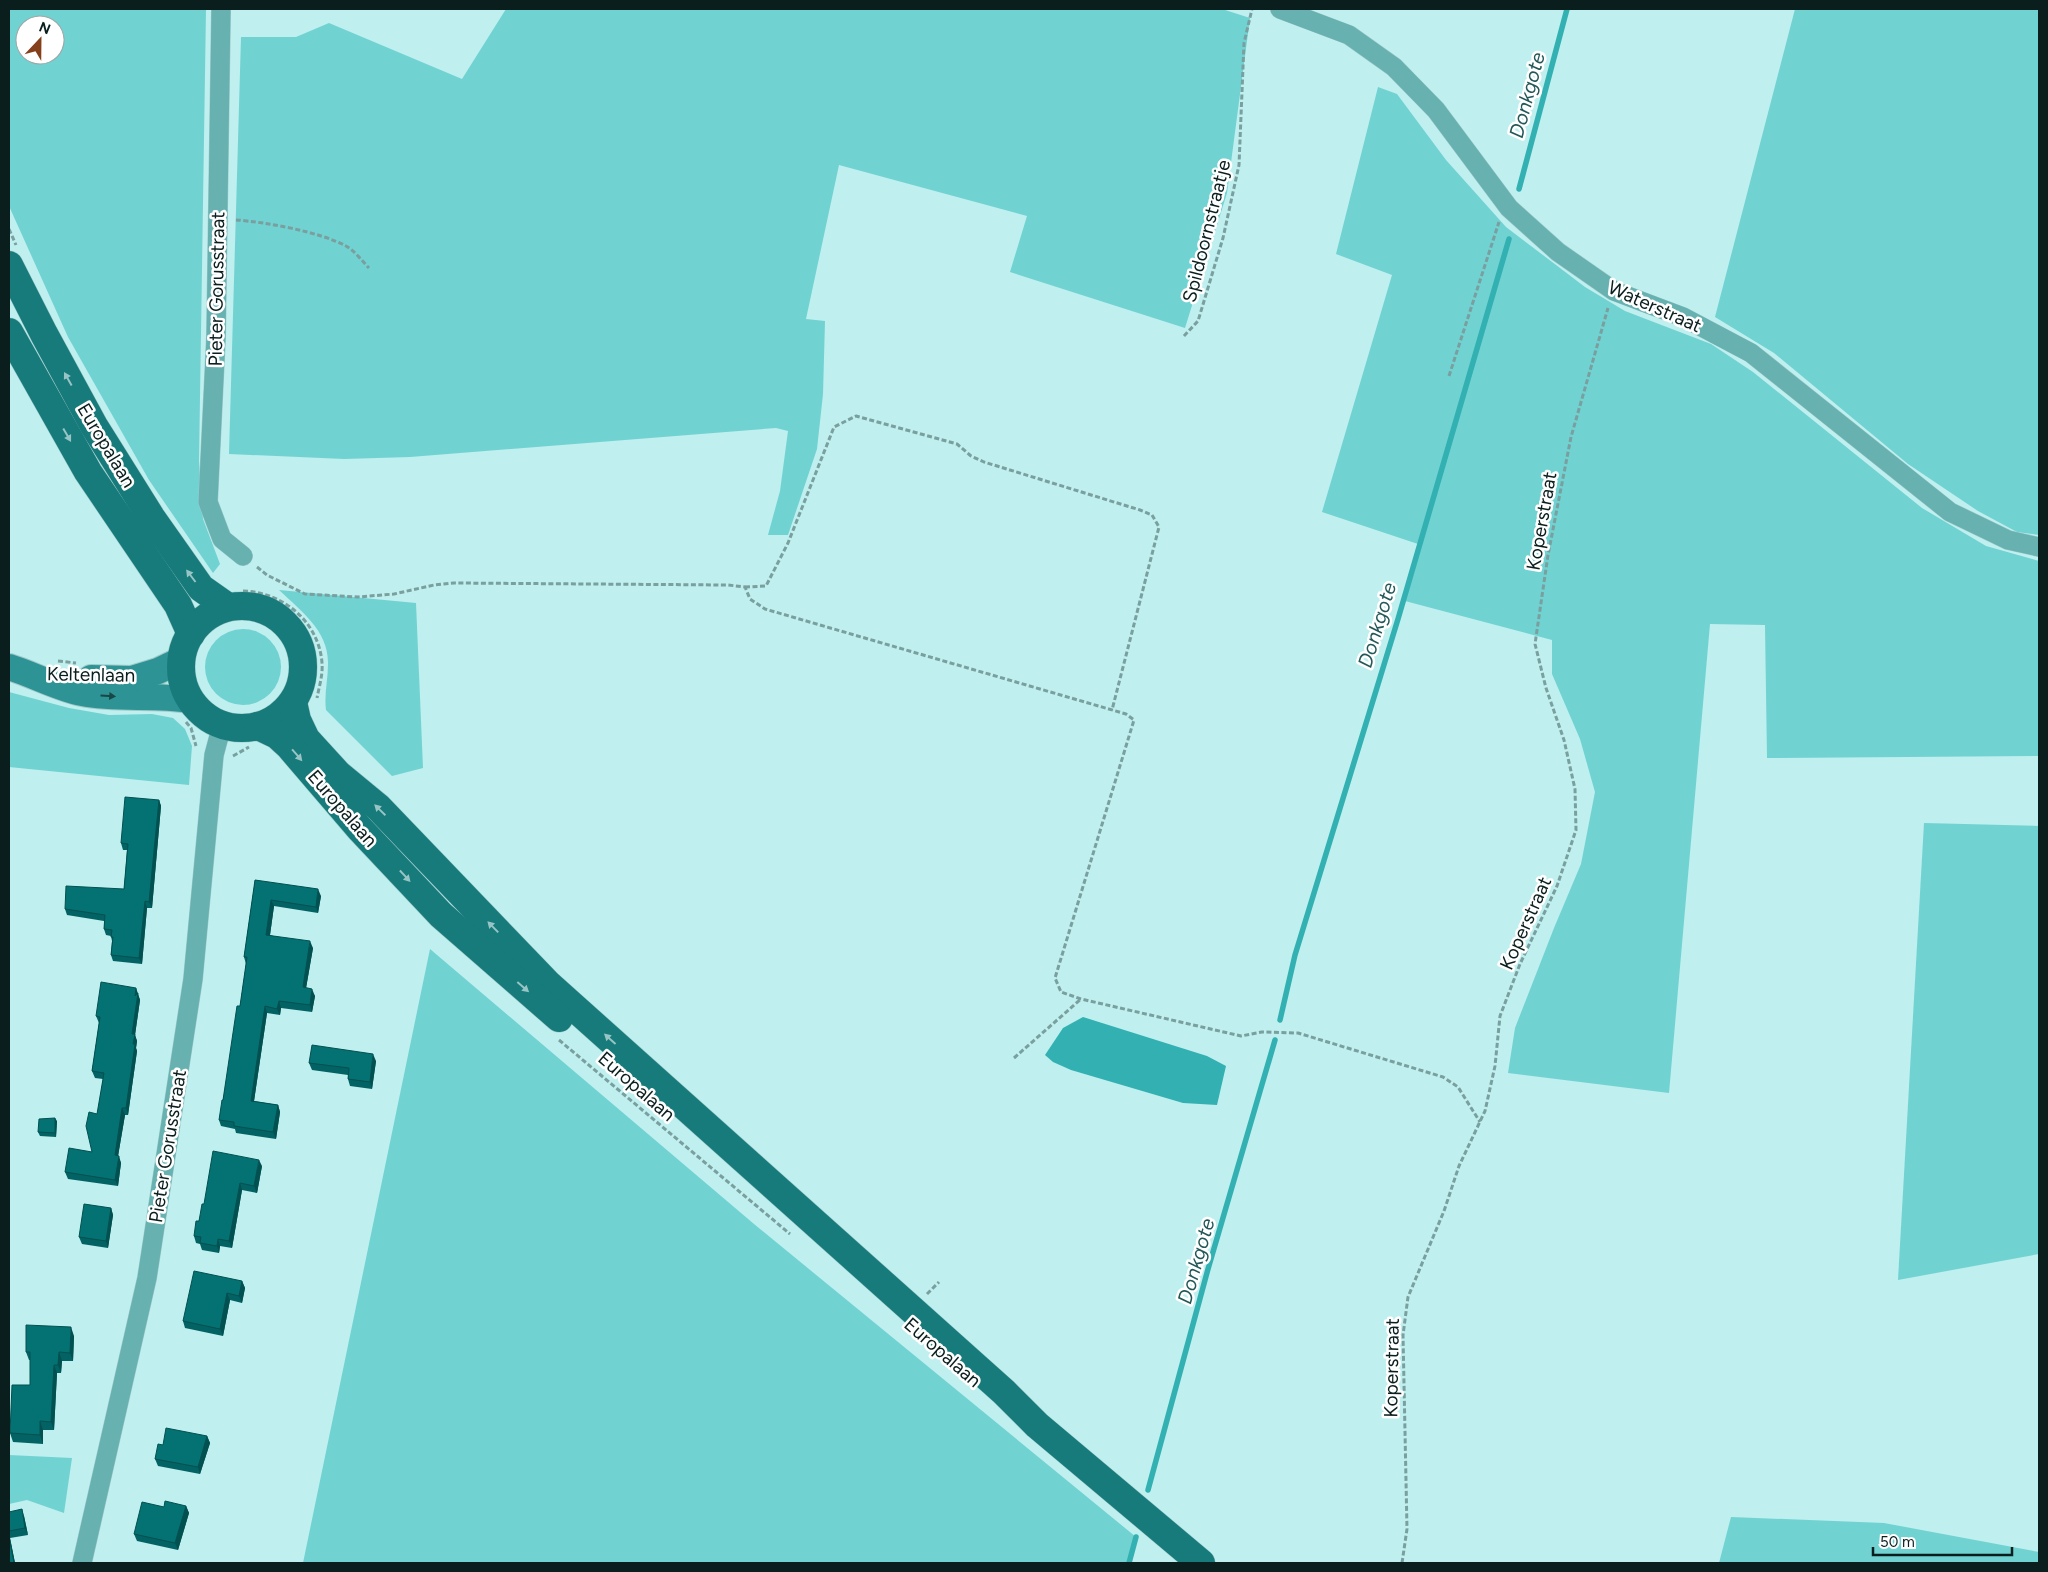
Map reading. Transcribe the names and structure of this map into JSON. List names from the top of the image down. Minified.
{"streets":{"main road":["Europalaan","Keltenlaan"],"street":["Pieter Gorusstraat","Waterstraat"],"path":["Spildoornstraatje","Koperstraat"]},"crossings":[["Pieter Gorusstraat","Europalaan"],["Pieter Gorusstraat","Keltenlaan"],["Waterstraat","Koperstraat"],["Europalaan","Keltenlaan"]],"water":["Donkgote"],"scale_bar":"50 m","north":"top"}
